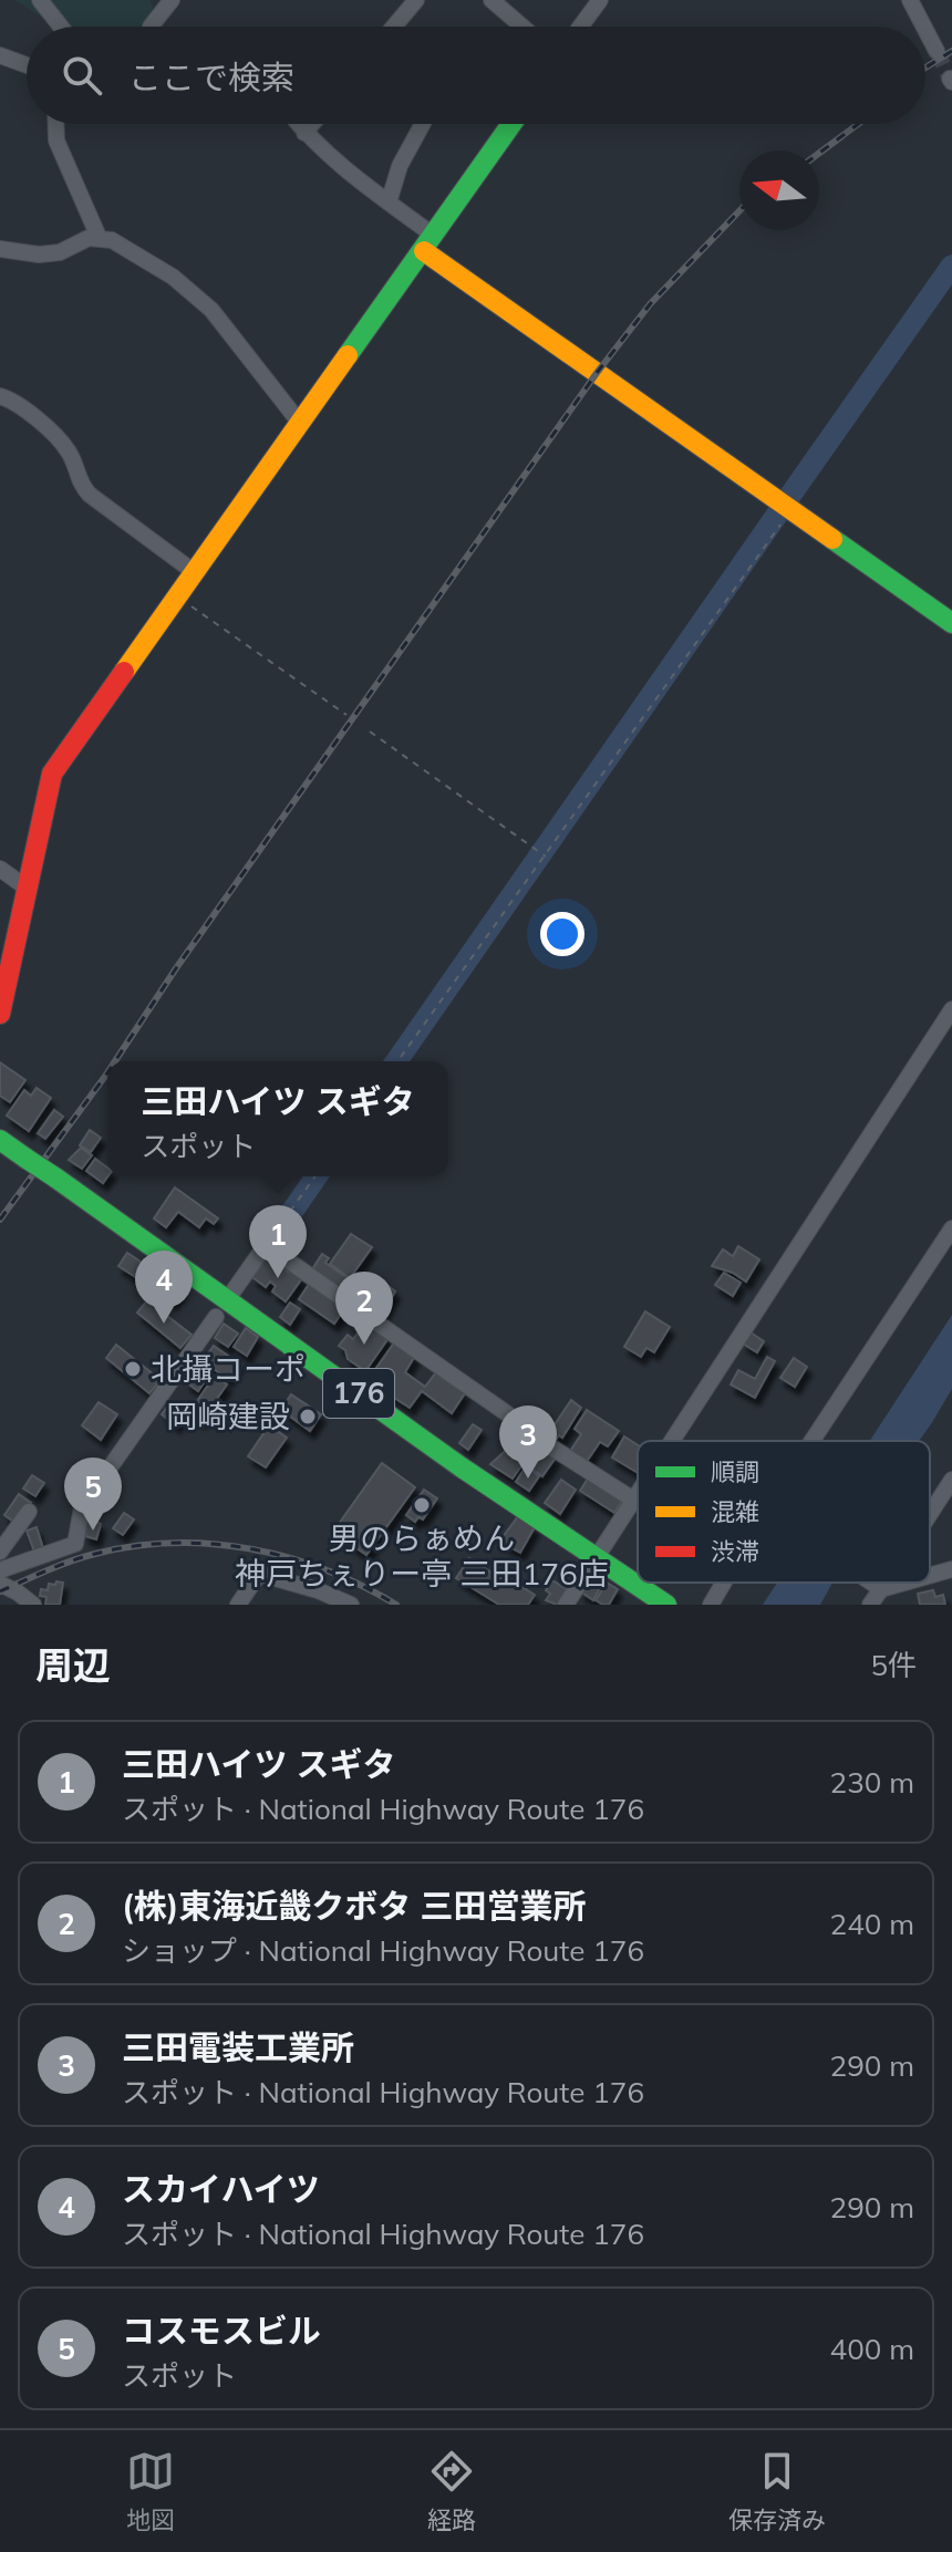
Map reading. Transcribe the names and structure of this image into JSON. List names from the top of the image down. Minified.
{"streets":{"main road":["176"]},"places":["北攝コーポ","岡崎建設","男のらぁめん 神戸ちぇりー亭 三田176店"],"legend":["順調","混雑","渋滞"],"north":"left","page":{"search":"ここで検索","popup":["三田ハイツ スギタ","スポット"],"pins":["1","4","2","3","5"],"heading":["周辺","5件"],"list":[{"mark":"1","name":"三田ハイツ スギタ","note":"スポット · National Highway Route 176","value":"230 m"},{"mark":"2","name":"(株)東海近畿クボタ 三田営業所","note":"ショップ · National Highway Route 176","value":"240 m"},{"mark":"3","name":"三田電装工業所","note":"スポット · National Highway Route 176","value":"290 m"},{"mark":"4","name":"スカイハイツ","note":"スポット · National Highway Route 176","value":"290 m"},{"mark":"5","name":"コスモスビル","note":"スポット","value":"400 m"}],"nav":["地図","経路","保存済み"]}}
